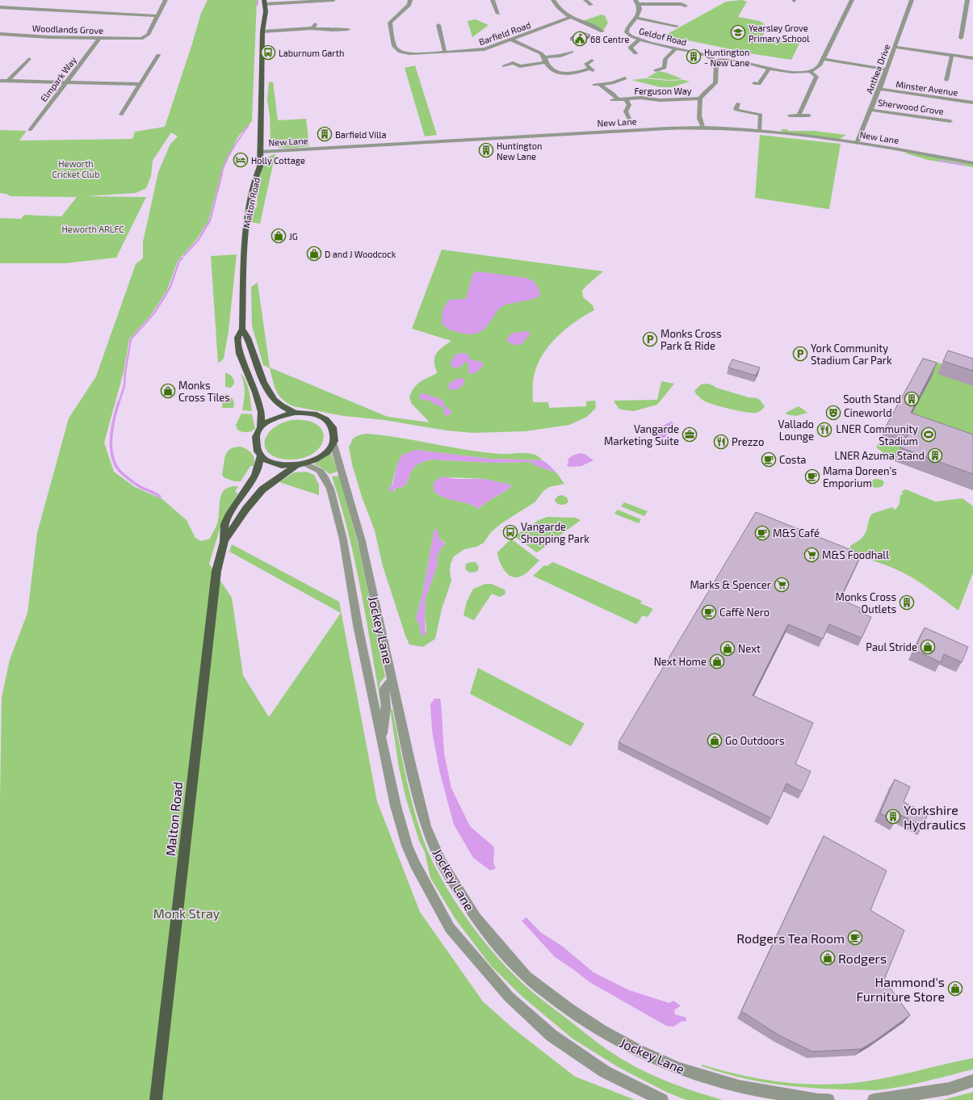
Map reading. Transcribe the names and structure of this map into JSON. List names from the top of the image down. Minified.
{"streets":{"main road":["Malton Road"],"street":["Woodlands Grove","Barfield Road","Geldof Road","Anthea Drive","Elmpark Way","Minster Avenue","Ferguson Way","Sherwood Grove","New Lane","Jockey Lane"]},"crossings":[["Woodlands Grove","Elmpark Way"],["Anthea Drive","Minster Avenue"],["Anthea Drive","Sherwood Grove"],["Anthea Drive","New Lane"],["New Lane","Malton Road"],["Malton Road","Jockey Lane"]],"parks":["Heworth Cricket Club","Heworth ARLFC","Monk Stray"],"places":{"school or university":["Yearsley Grove Primary School"],"public building":["68 Centre"],"bus stop":["Laburnum Garth","Vangarde Shopping Park"],"building":["Huntington - New Lane","Barfield Villa","Huntington New Lane","South Stand","LNER Azuma Stand","Monks Cross Outlets","Yorkshire Hydraulics"],"hotel":["Holly Cottage"],"shop":["JG","D and J Woodcock","Monks Cross Tiles","Paul Stride","Next","Next Home","Go Outdoors","Rodgers","Hammond's Furniture Store"],"parking":["Monks Cross Park & Ride","York Community Stadium Car Park"],"theatre":["Cineworld"],"restaurant":["Vallado Lounge","Prezzo"],"office":["Vangarde Marketing Suite"],"sports":["LNER Community Stadium"],"cafe":["Costa","Mama Doreen's Emporium","M&S Café","Caffè Nero","Rodgers Tea Room"],"supermarket":["M&S Foodhall","Marks & Spencer"]}}
